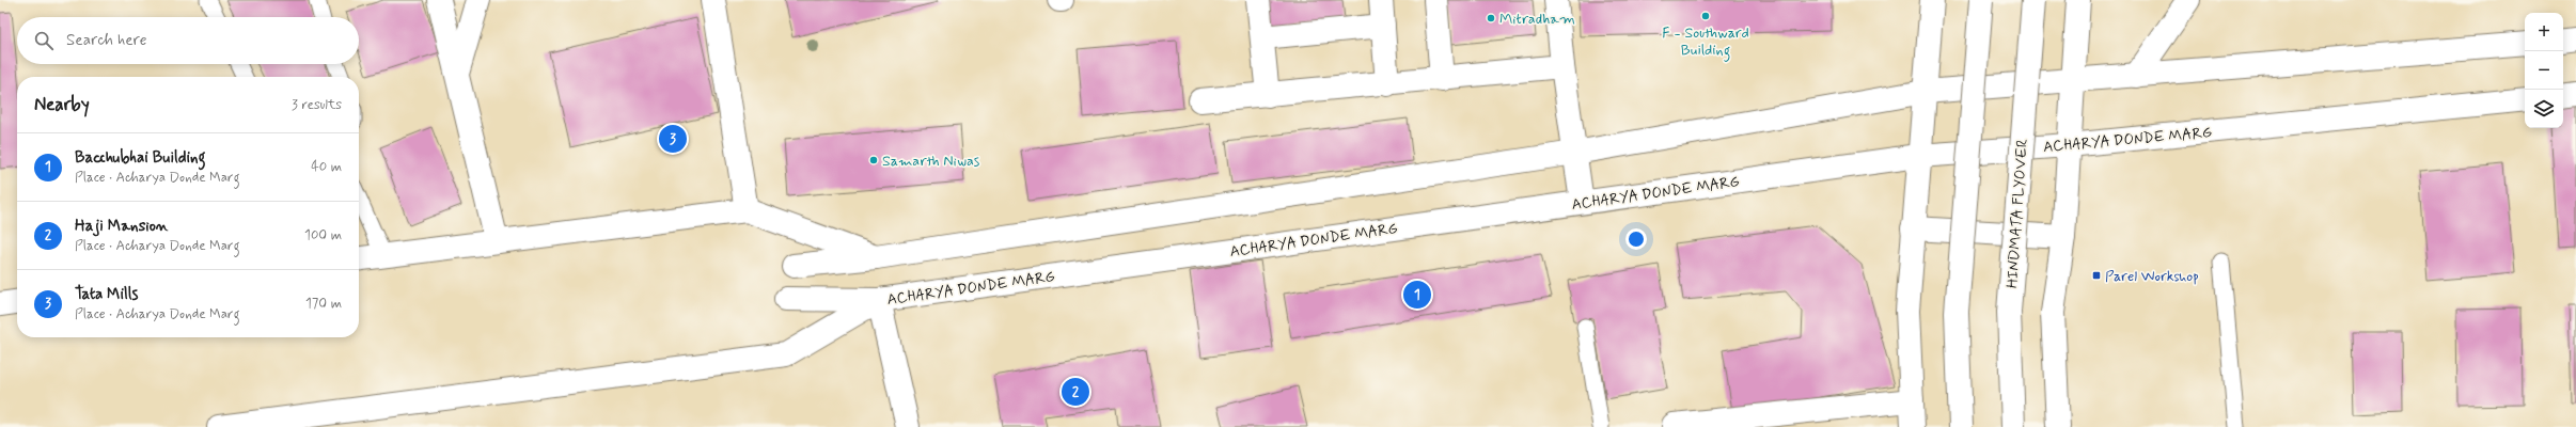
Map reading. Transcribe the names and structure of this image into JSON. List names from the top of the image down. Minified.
{"streets":{"main road":["ACHARYA DONDE MARG","HINDMATA FLYOVER"]},"places":{"other":["F - Southward Building","Mitradham","Samarth Niwas"],"transit":["Parel Workshop"]},"page":{"map_buttons":["+","−"],"search":"Search here","heading":["Nearby","3 results"],"pins":["3","1","2"],"list":[{"mark":"1","name":"Bacchubhai Building","note":"Place · Acharya Donde Marg","value":"40 m"},{"mark":"2","name":"Haji Mansion","note":"Place · Acharya Donde Marg","value":"100 m"},{"mark":"3","name":"Tata Mills","note":"Place · Acharya Donde Marg","value":"170 m"}]}}
